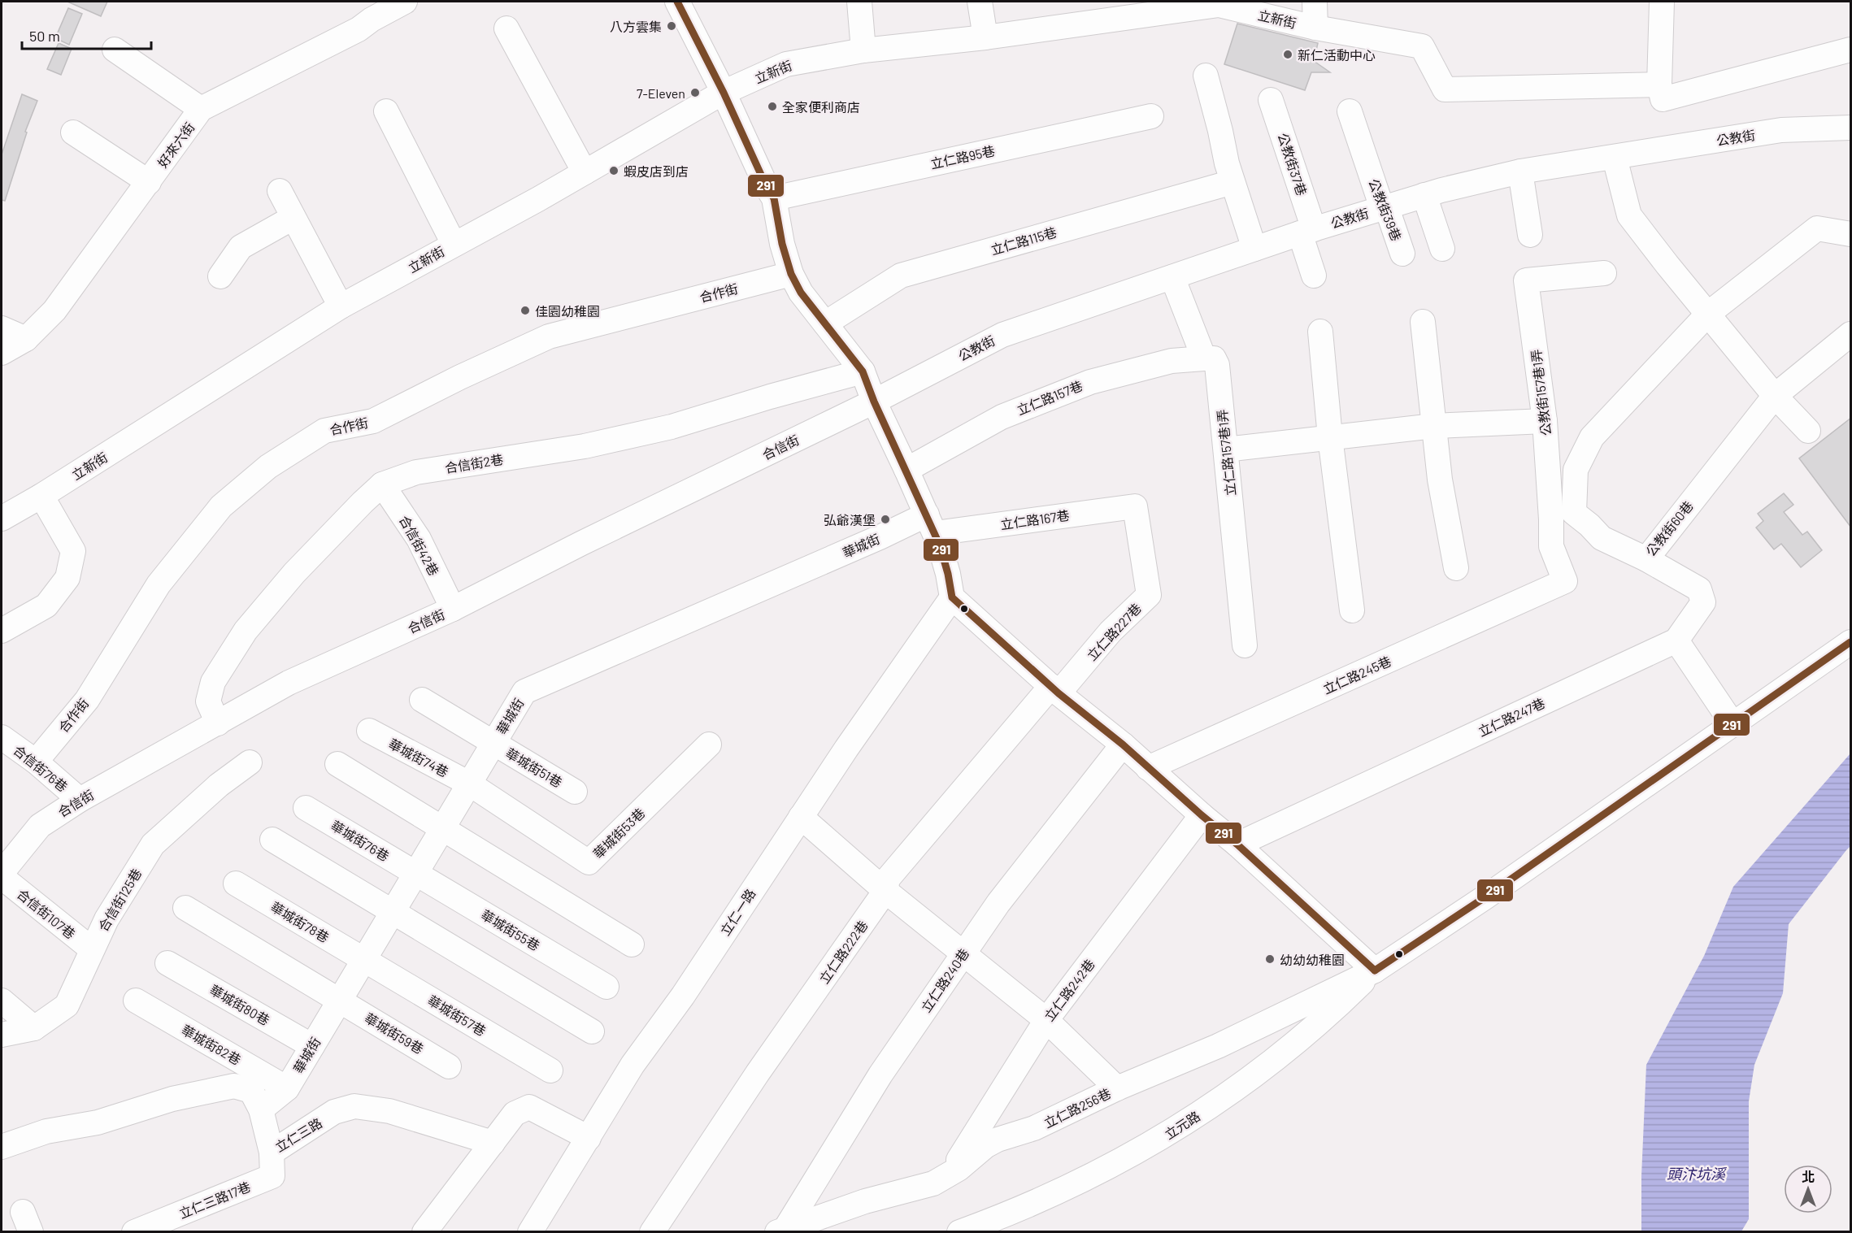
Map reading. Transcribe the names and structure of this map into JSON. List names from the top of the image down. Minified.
{"streets":{"street":["立新街","公教街","好來六街","立仁路95巷","公教街37巷","公教街39巷","立仁路115巷","合作街","公教街157巷1弄","立仁路157巷","合信街","立仁路157巷1弄","合信街2巷","立仁路167巷","公教街60巷","合信街42巷","華城街","立仁路227巷","立仁路245巷","立仁路247巷","華城街74巷","華城街51巷","合信街76巷","華城街53巷","華城街76巷","合信街125巷","立仁一路","合信街107巷","華城街78巷","華城街55巷","立仁路222巷","立仁路240巷","立仁路242巷","華城街80巷","華城街57巷","華城街59巷","華城街82巷","立仁路256巷","立元路","立仁三路","立仁三路17巷"]},"crossings":[["公教街","公教街37巷"],["公教街","公教街39巷"],["公教街","合信街"],["公教街","立仁路157巷1弄"],["合作街","合信街76巷"],["公教街157巷1弄","立仁路245巷"],["立仁路157巷","立仁路157巷1弄"],["合信街","合信街2巷"],["合信街","合信街42巷"],["合信街","合信街76巷"],["合信街2巷","合信街42巷"],["立仁路167巷","華城街"],["立仁路167巷","立仁路227巷"],["公教街60巷","立仁路247巷"],["華城街","華城街74巷"],["華城街","華城街51巷"],["華城街","華城街53巷"],["華城街","華城街76巷"],["華城街","華城街78巷"],["華城街","華城街55巷"],["華城街","華城街80巷"],["華城街","華城街57巷"],["華城街","華城街59巷"],["華城街","華城街82巷"],["華城街","立仁三路"],["立仁路227巷","立仁路222巷"],["華城街74巷","華城街53巷"],["華城街76巷","華城街55巷"],["合信街125巷","合信街107巷"],["華城街78巷","華城街57巷"],["立仁路240巷","立仁路256巷"],["立仁路242巷","立仁路256巷"],["立仁路256巷","立元路"],["立仁三路","立仁三路17巷"]],"water":["頭汴坑溪"],"places":["八方雲集","新仁活動中心","7-Eleven","全家便利商店","蝦皮店到店","佳園幼稚園","弘爺漢堡","幼幼幼稚園"],"lines":["transit line 291"],"scale_bar":"50 m","north":"top"}
